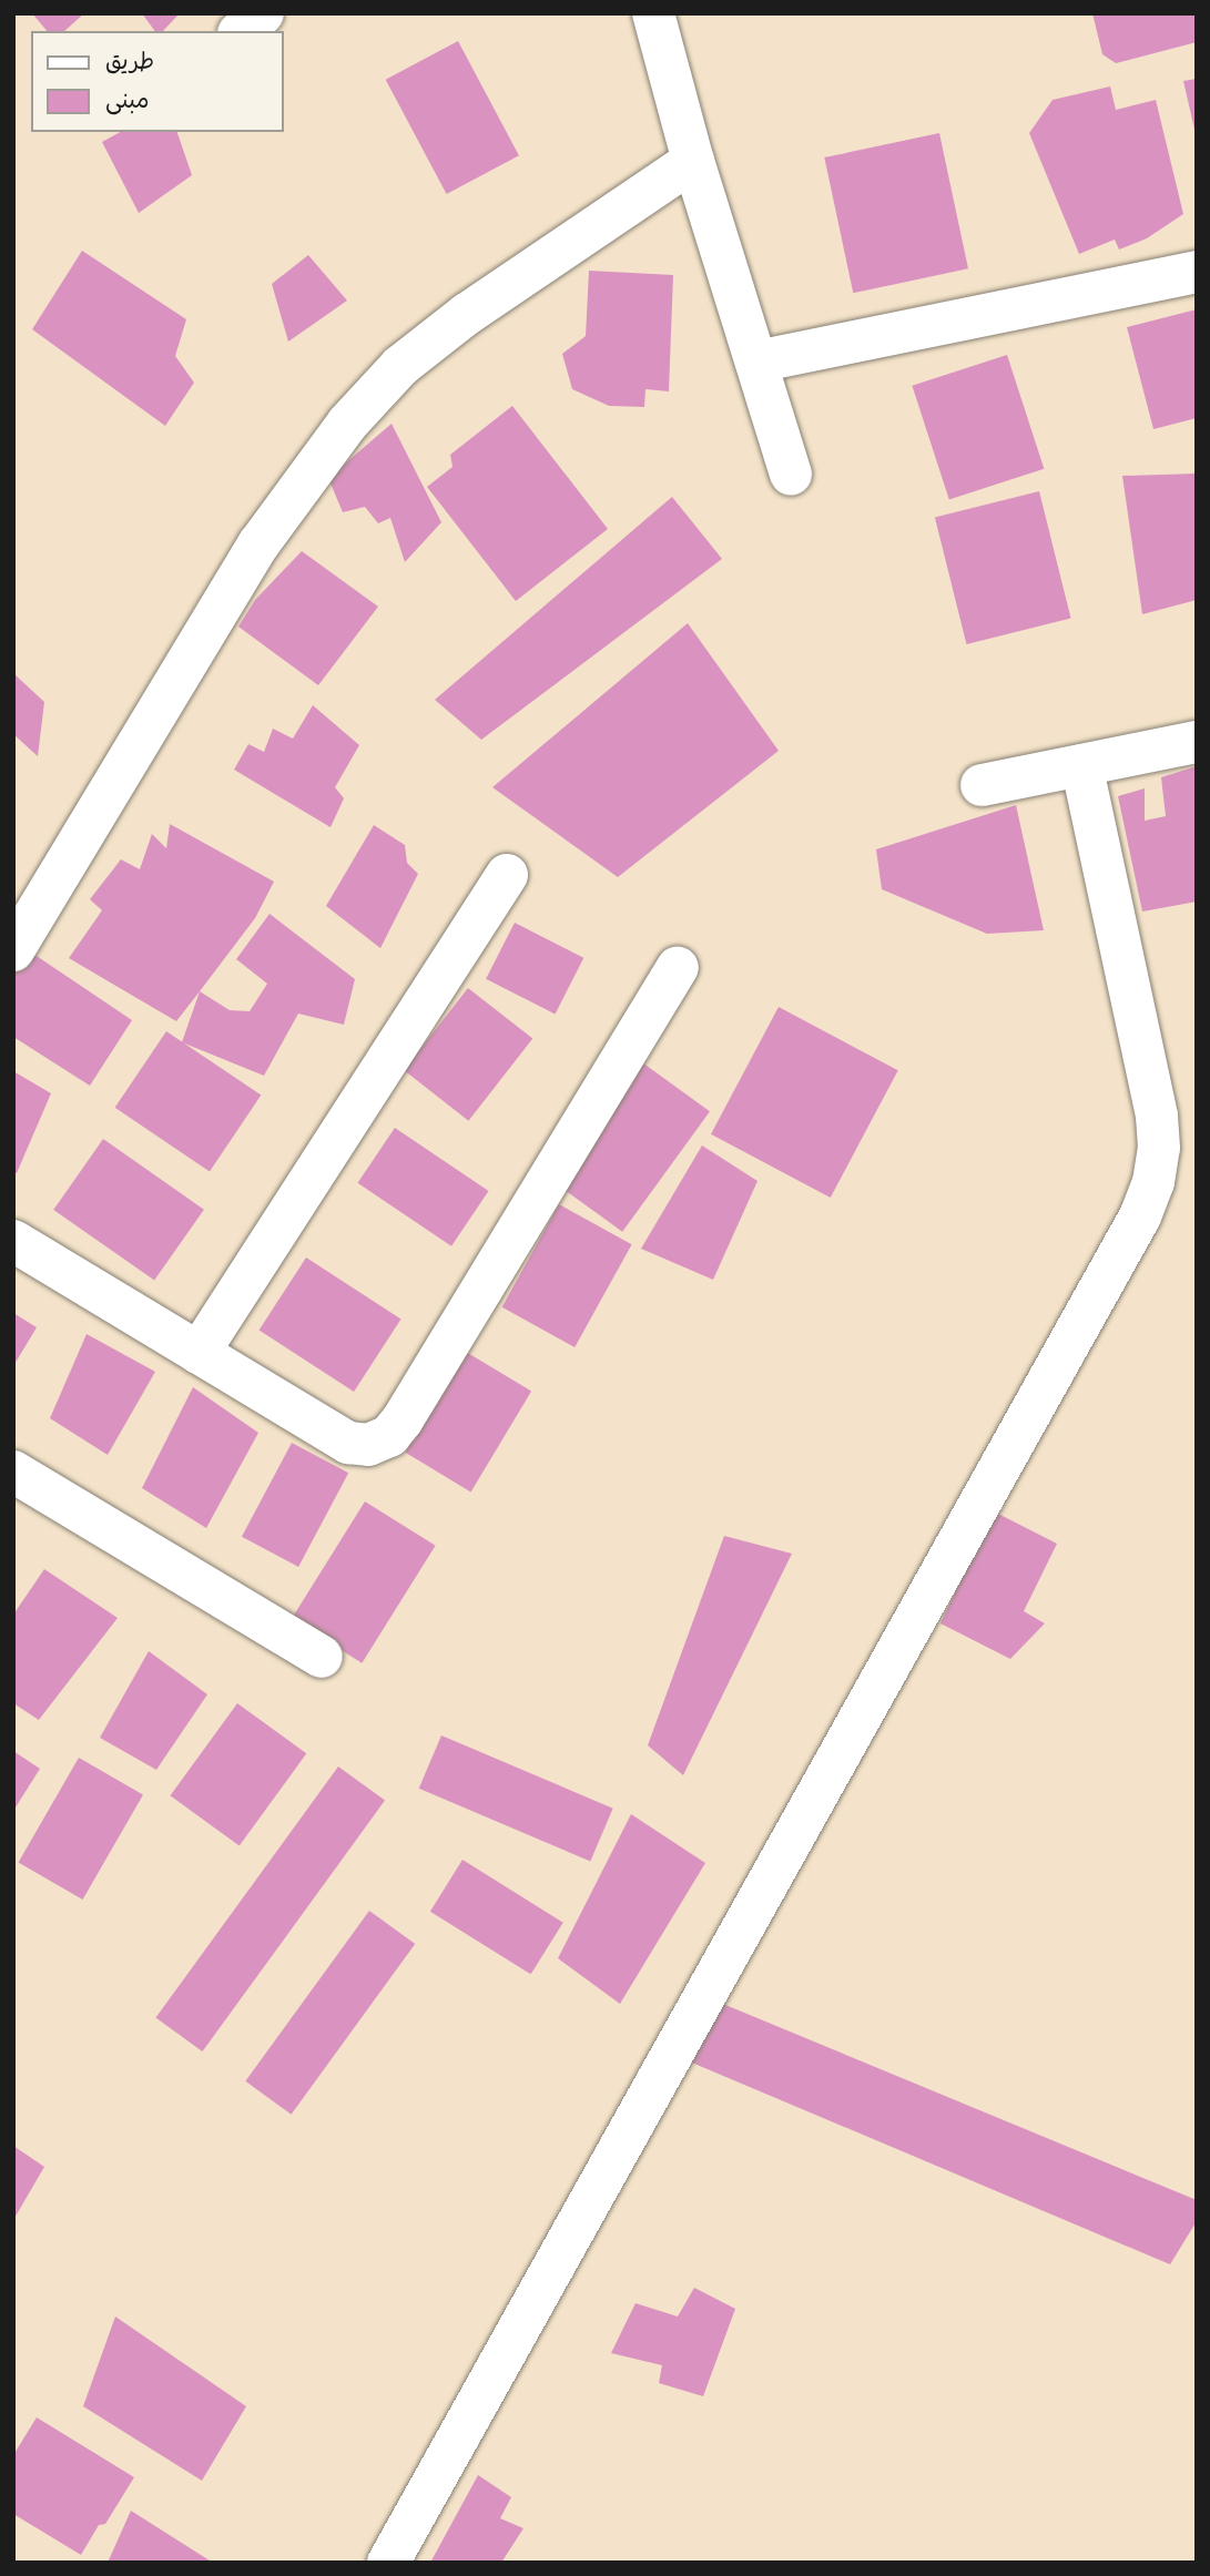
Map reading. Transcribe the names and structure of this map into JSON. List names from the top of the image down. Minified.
{"legend":["طريق","مبنى"]}
